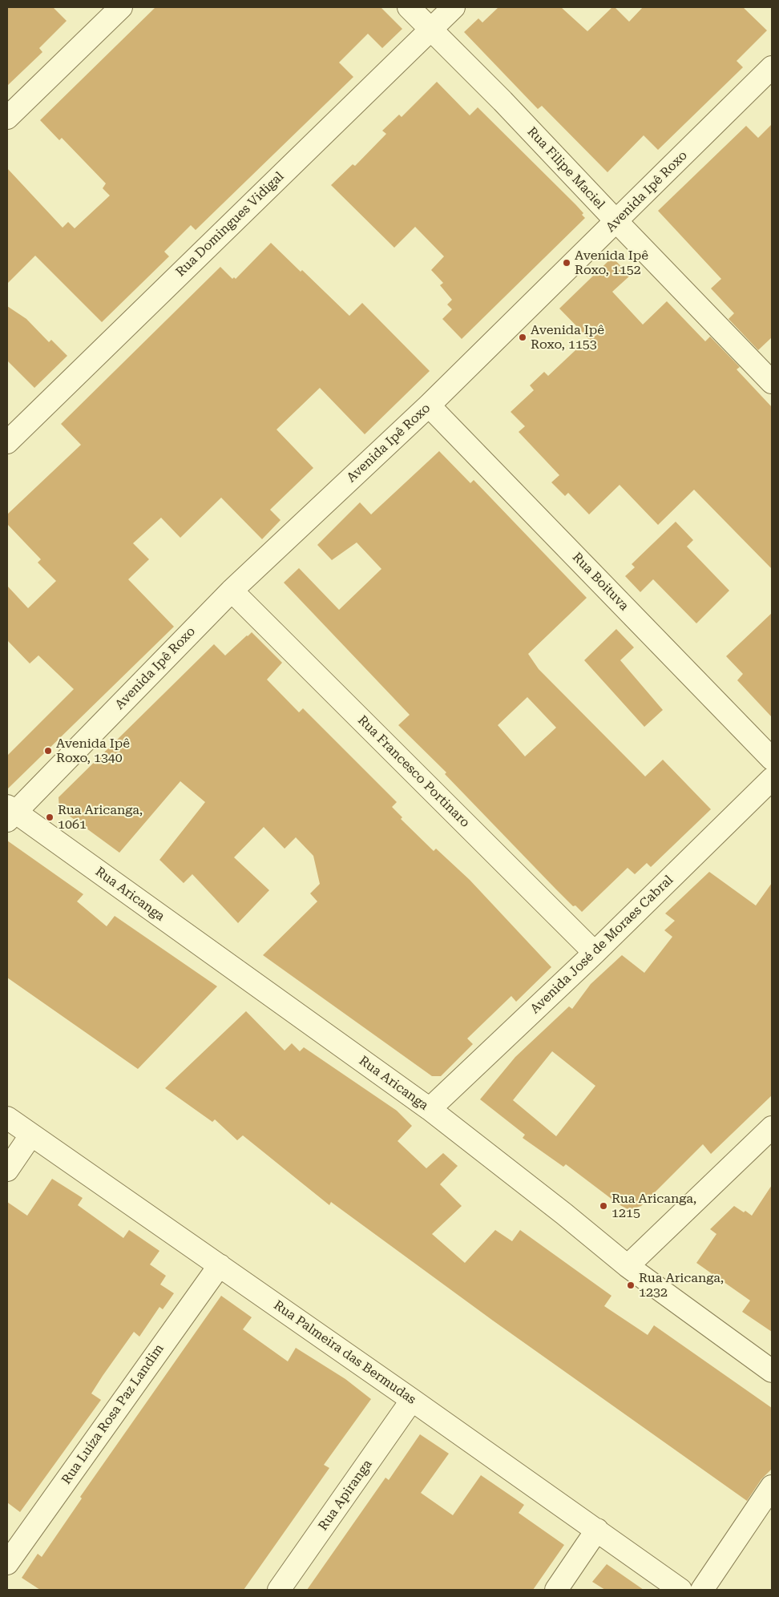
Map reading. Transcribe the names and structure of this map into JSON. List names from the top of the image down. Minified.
{"streets":{"street":["Rua Filipe Maciel","Avenida Ipê Roxo","Rua Domingues Vidigal","Rua Boituva","Rua Francesco Portinaro","Rua Aricanga","Avenida José de Moraes Cabral","Rua Palmeira das Bermudas","Rua Luíza Rosa Paz Landim","Rua Apiranga"]},"crossings":[["Rua Filipe Maciel","Avenida Ipê Roxo"],["Rua Filipe Maciel","Rua Domingues Vidigal"],["Avenida Ipê Roxo","Rua Boituva"],["Avenida Ipê Roxo","Rua Francesco Portinaro"],["Avenida Ipê Roxo","Rua Aricanga"],["Rua Francesco Portinaro","Avenida José de Moraes Cabral"],["Rua Aricanga","Avenida José de Moraes Cabral"],["Rua Palmeira das Bermudas","Rua Luíza Rosa Paz Landim"],["Rua Palmeira das Bermudas","Rua Apiranga"]],"places":["Avenida Ipê Roxo, 1152","Avenida Ipê Roxo, 1153","Avenida Ipê Roxo, 1340","Rua Aricanga, 1061","Rua Aricanga, 1215","Rua Aricanga, 1232"]}
